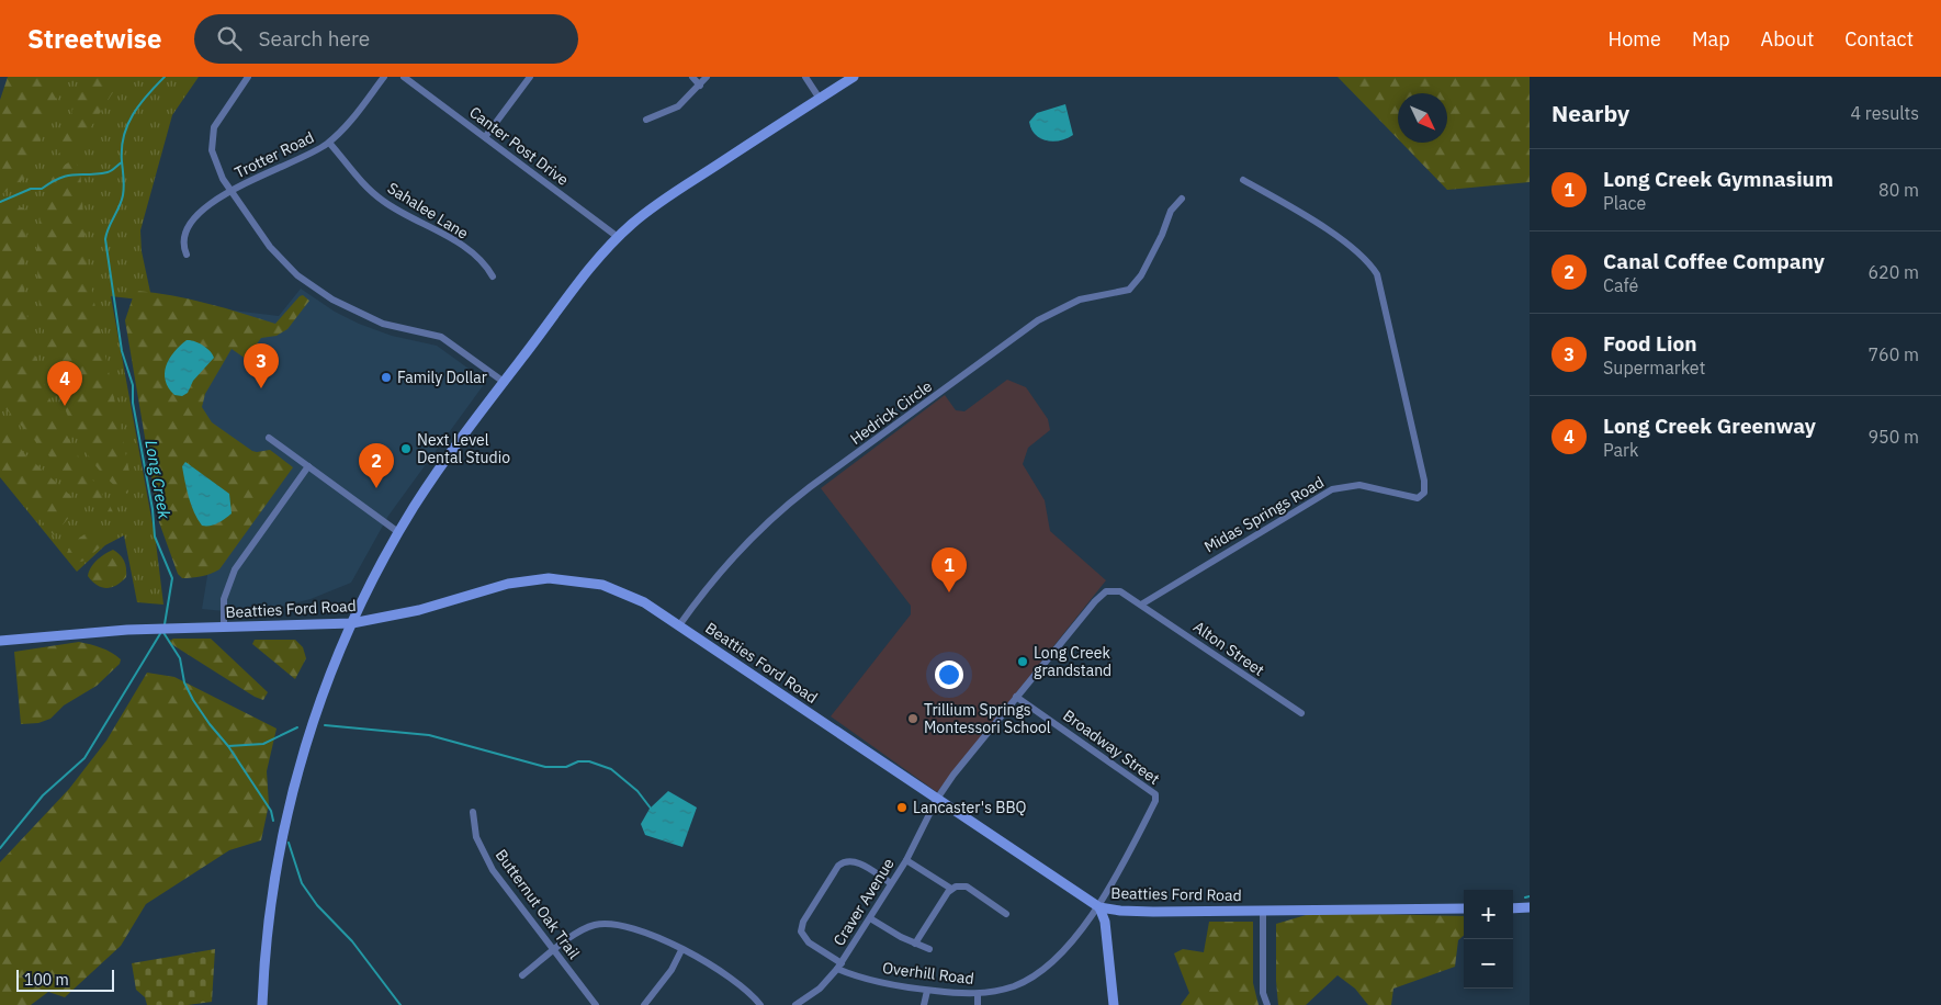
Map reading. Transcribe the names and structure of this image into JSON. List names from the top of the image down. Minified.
{"streets":{"main road":["Beatties Ford Road"],"street":["Canter Post Drive","Trotter Road","Sahalee Lane","Hedrick Circle","Midas Springs Road","Alton Street","Broadway Street","Craver Avenue","Butternut Oak Trail","Overhill Road"]},"crossings":[["Trotter Road","Sahalee Lane"],["Hedrick Circle","Beatties Ford Road"],["Midas Springs Road","Alton Street"],["Beatties Ford Road","Craver Avenue"],["Beatties Ford Road","Overhill Road"],["Broadway Street","Overhill Road"],["Craver Avenue","Overhill Road"]],"water":["Long Creek"],"places":["Family Dollar","Next Level Dental Studio","Long Creek grandstand","Trillium Springs Montessori School","Lancaster's BBQ"],"scale_bar":"100 m","north":"bottom right","page":{"header":"Streetwise","search":"Search here","nav":["Home","Map","About","Contact"],"heading":["Nearby","4 results"],"list":[{"mark":"1","name":"Long Creek Gymnasium","note":"Place","value":"80 m"},{"mark":"2","name":"Canal Coffee Company","note":"Café","value":"620 m"},{"mark":"3","name":"Food Lion","note":"Supermarket","value":"760 m"},{"mark":"4","name":"Long Creek Greenway","note":"Park","value":"950 m"}],"pins":["3","4","2","1"],"map_buttons":["+","−"],"scale":"100 m"}}
